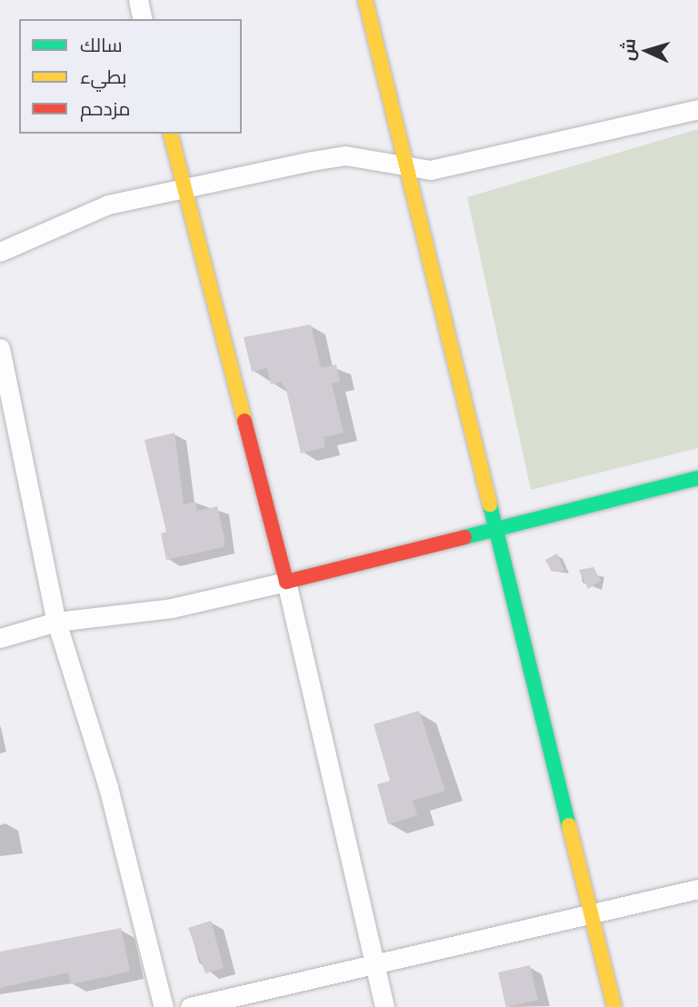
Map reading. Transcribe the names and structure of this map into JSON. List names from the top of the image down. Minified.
{"legend":["سالك","بطيء","مزدحم"],"north":"left"}
